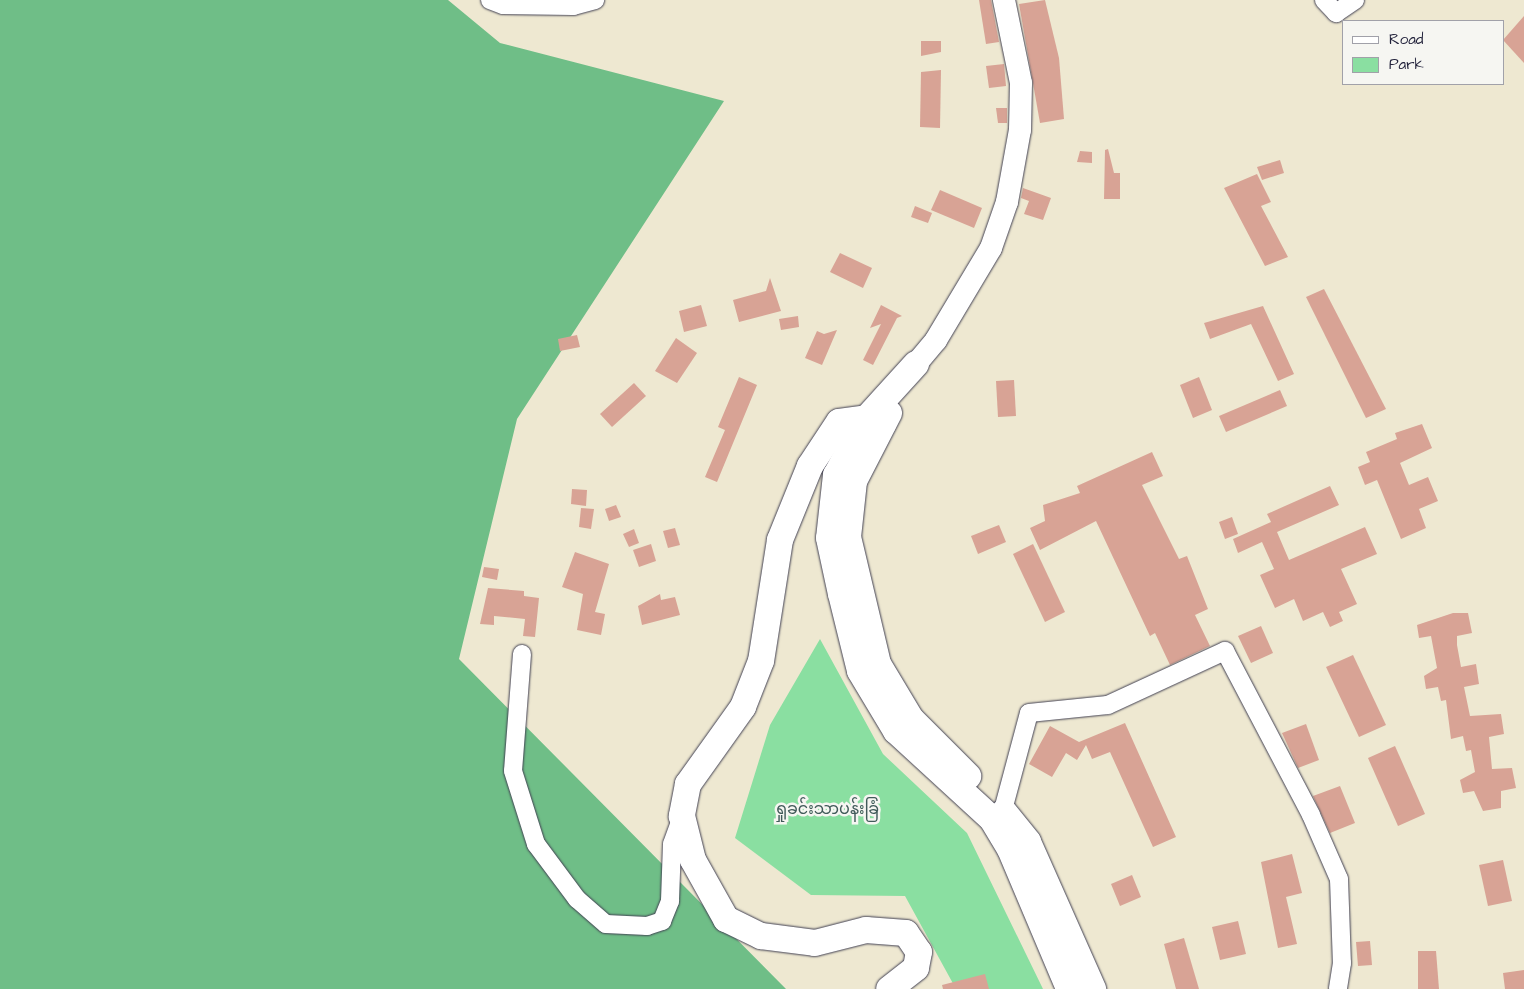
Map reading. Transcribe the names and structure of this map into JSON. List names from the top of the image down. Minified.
{"parks":["ရှုခင်းသာပန်းခြံ"],"legend":["Road","Park"]}
